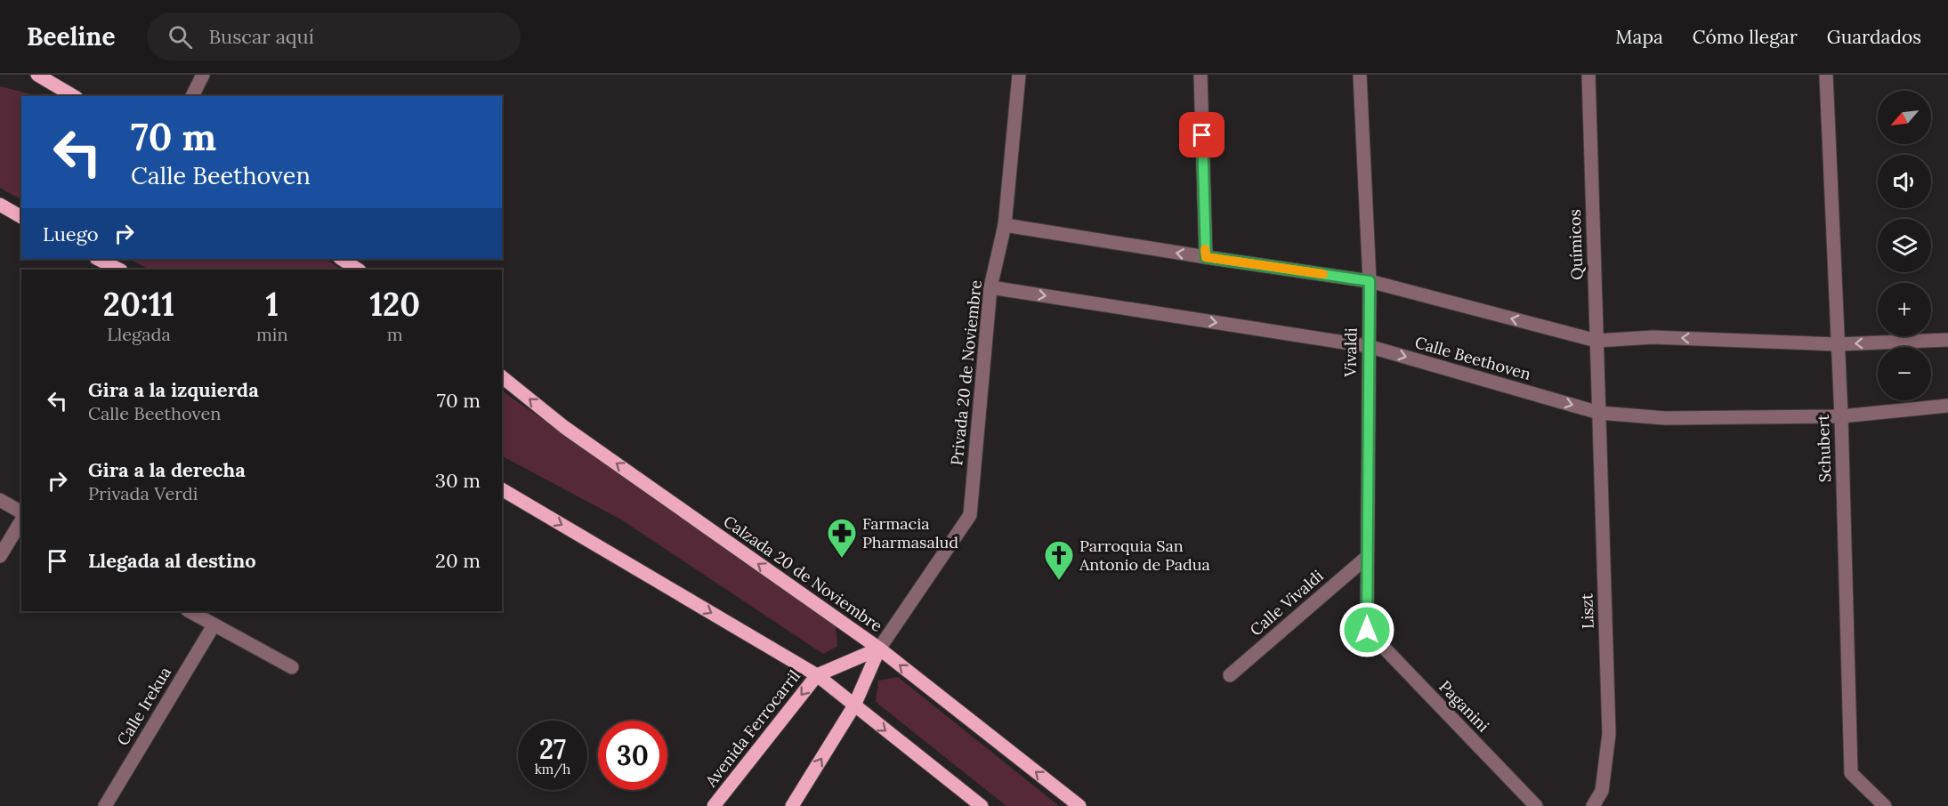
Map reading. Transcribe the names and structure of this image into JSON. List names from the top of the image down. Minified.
{"streets":{"main road":["Calzada 20 de Noviembre","Avenida Ferrocarril"],"street":["Químicos","Vivaldi","Calle Beethoven","Privada 20 de Noviembre","Schubert","Calle Vivaldi","Liszt","Calle Irekua","Paganini"]},"crossings":[["Químicos","Calle Beethoven"],["Químicos","Liszt"],["Vivaldi","Calle Beethoven"],["Vivaldi","Calle Vivaldi"],["Vivaldi","Paganini"],["Calle Beethoven","Privada 20 de Noviembre"],["Calle Beethoven","Schubert"],["Calle Beethoven","Liszt"],["Privada 20 de Noviembre","Calzada 20 de Noviembre"],["Privada 20 de Noviembre","Avenida Ferrocarril"],["Calzada 20 de Noviembre","Avenida Ferrocarril"]],"places":{"pharmacy":["Farmacia Pharmasalud"],"church":["Parroquia San Antonio de Padua"]},"north":"bottom left","page":{"header":"Beeline","search":"Buscar aquí","nav":["Mapa","Cómo llegar","Guardados"],"map_buttons":["+","−"],"turn":["70 m","Calle Beethoven"],"then":"Luego","eta":["20:11","Llegada","1","min","120","m"],"list":[{"name":"Gira a la izquierda","note":"Calle Beethoven","value":"70 m"},{"name":"Gira a la derecha","note":"Privada Verdi","value":"30 m"},{"name":"Llegada al destino","value":"20 m"}],"speed":"27 km/h","limit":"30"}}
